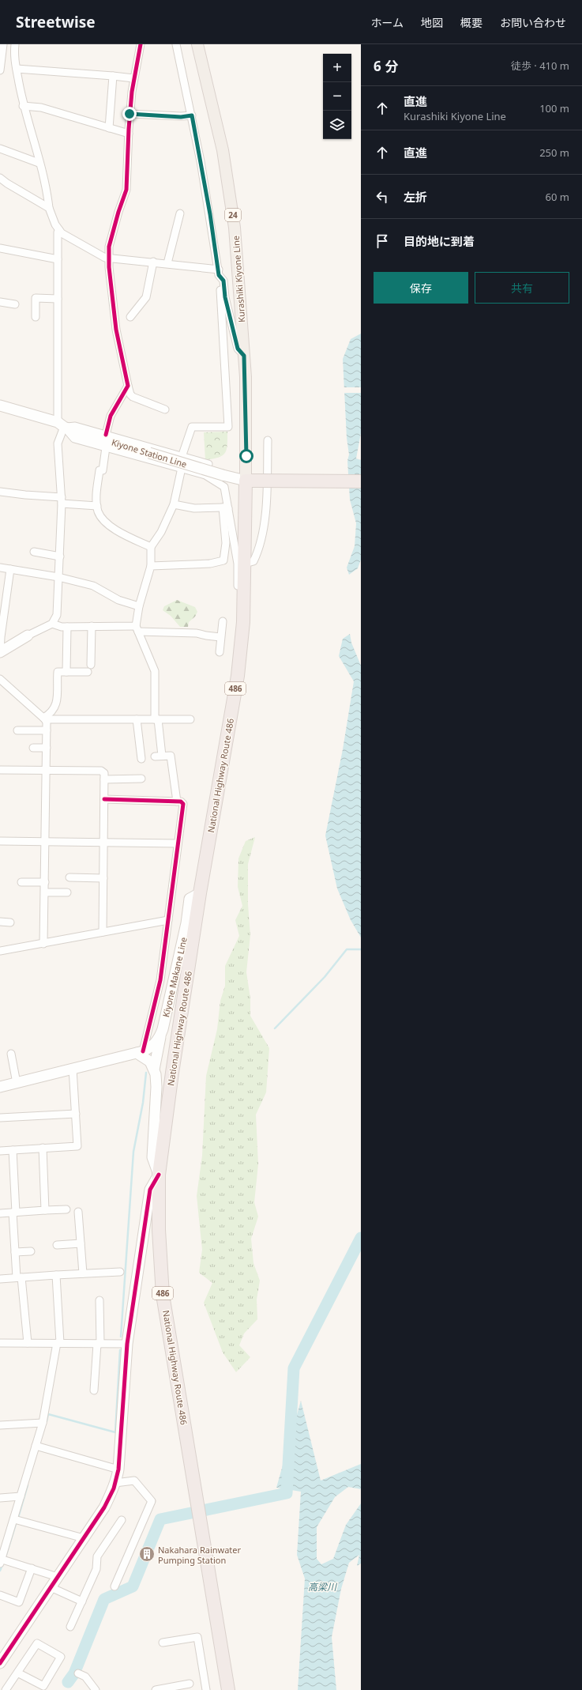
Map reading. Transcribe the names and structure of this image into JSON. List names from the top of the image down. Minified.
{"streets":{"highway":["486","National Highway Route 486"],"main road":["24","Kurashiki Kiyone Line","Kiyone Station Line","Kiyone Makane Line"]},"crossings":[["Kurashiki Kiyone Line","Kiyone Station Line"],["Kurashiki Kiyone Line","National Highway Route 486"],["Kiyone Station Line","National Highway Route 486"],["National Highway Route 486","Kiyone Makane Line"]],"water":["高梁川"],"places":{"building":["Nakahara Rainwater Pumping Station"]},"page":{"header":"Streetwise","nav":["ホーム","地図","概要","お問い合わせ"],"heading":["6 分","徒歩 · 410 m"],"map_buttons":["+","−"],"list":[["直進","Kurashiki Kiyone Line","100 m"],["直進","250 m"],["左折","60 m"],"目的地に到着"],"buttons":["保存","共有"]}}
